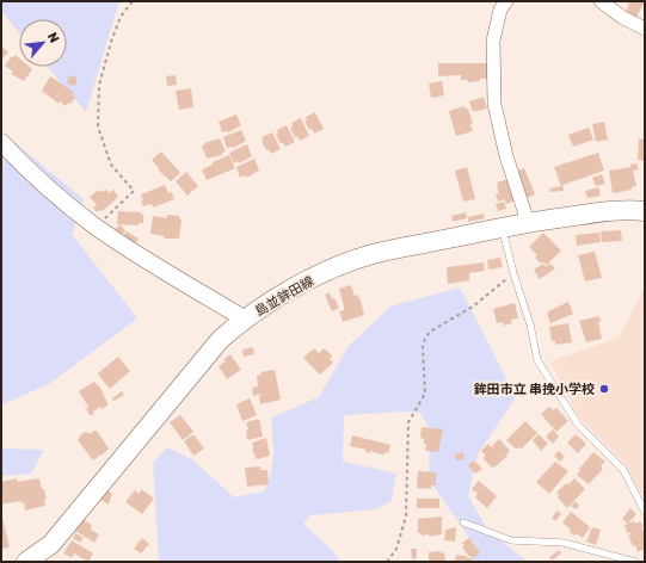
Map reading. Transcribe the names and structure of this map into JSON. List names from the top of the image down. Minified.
{"streets":{"main road":["島並鉾田線"]},"places":["鉾田市立 串挽小学校"],"north":"top right"}
